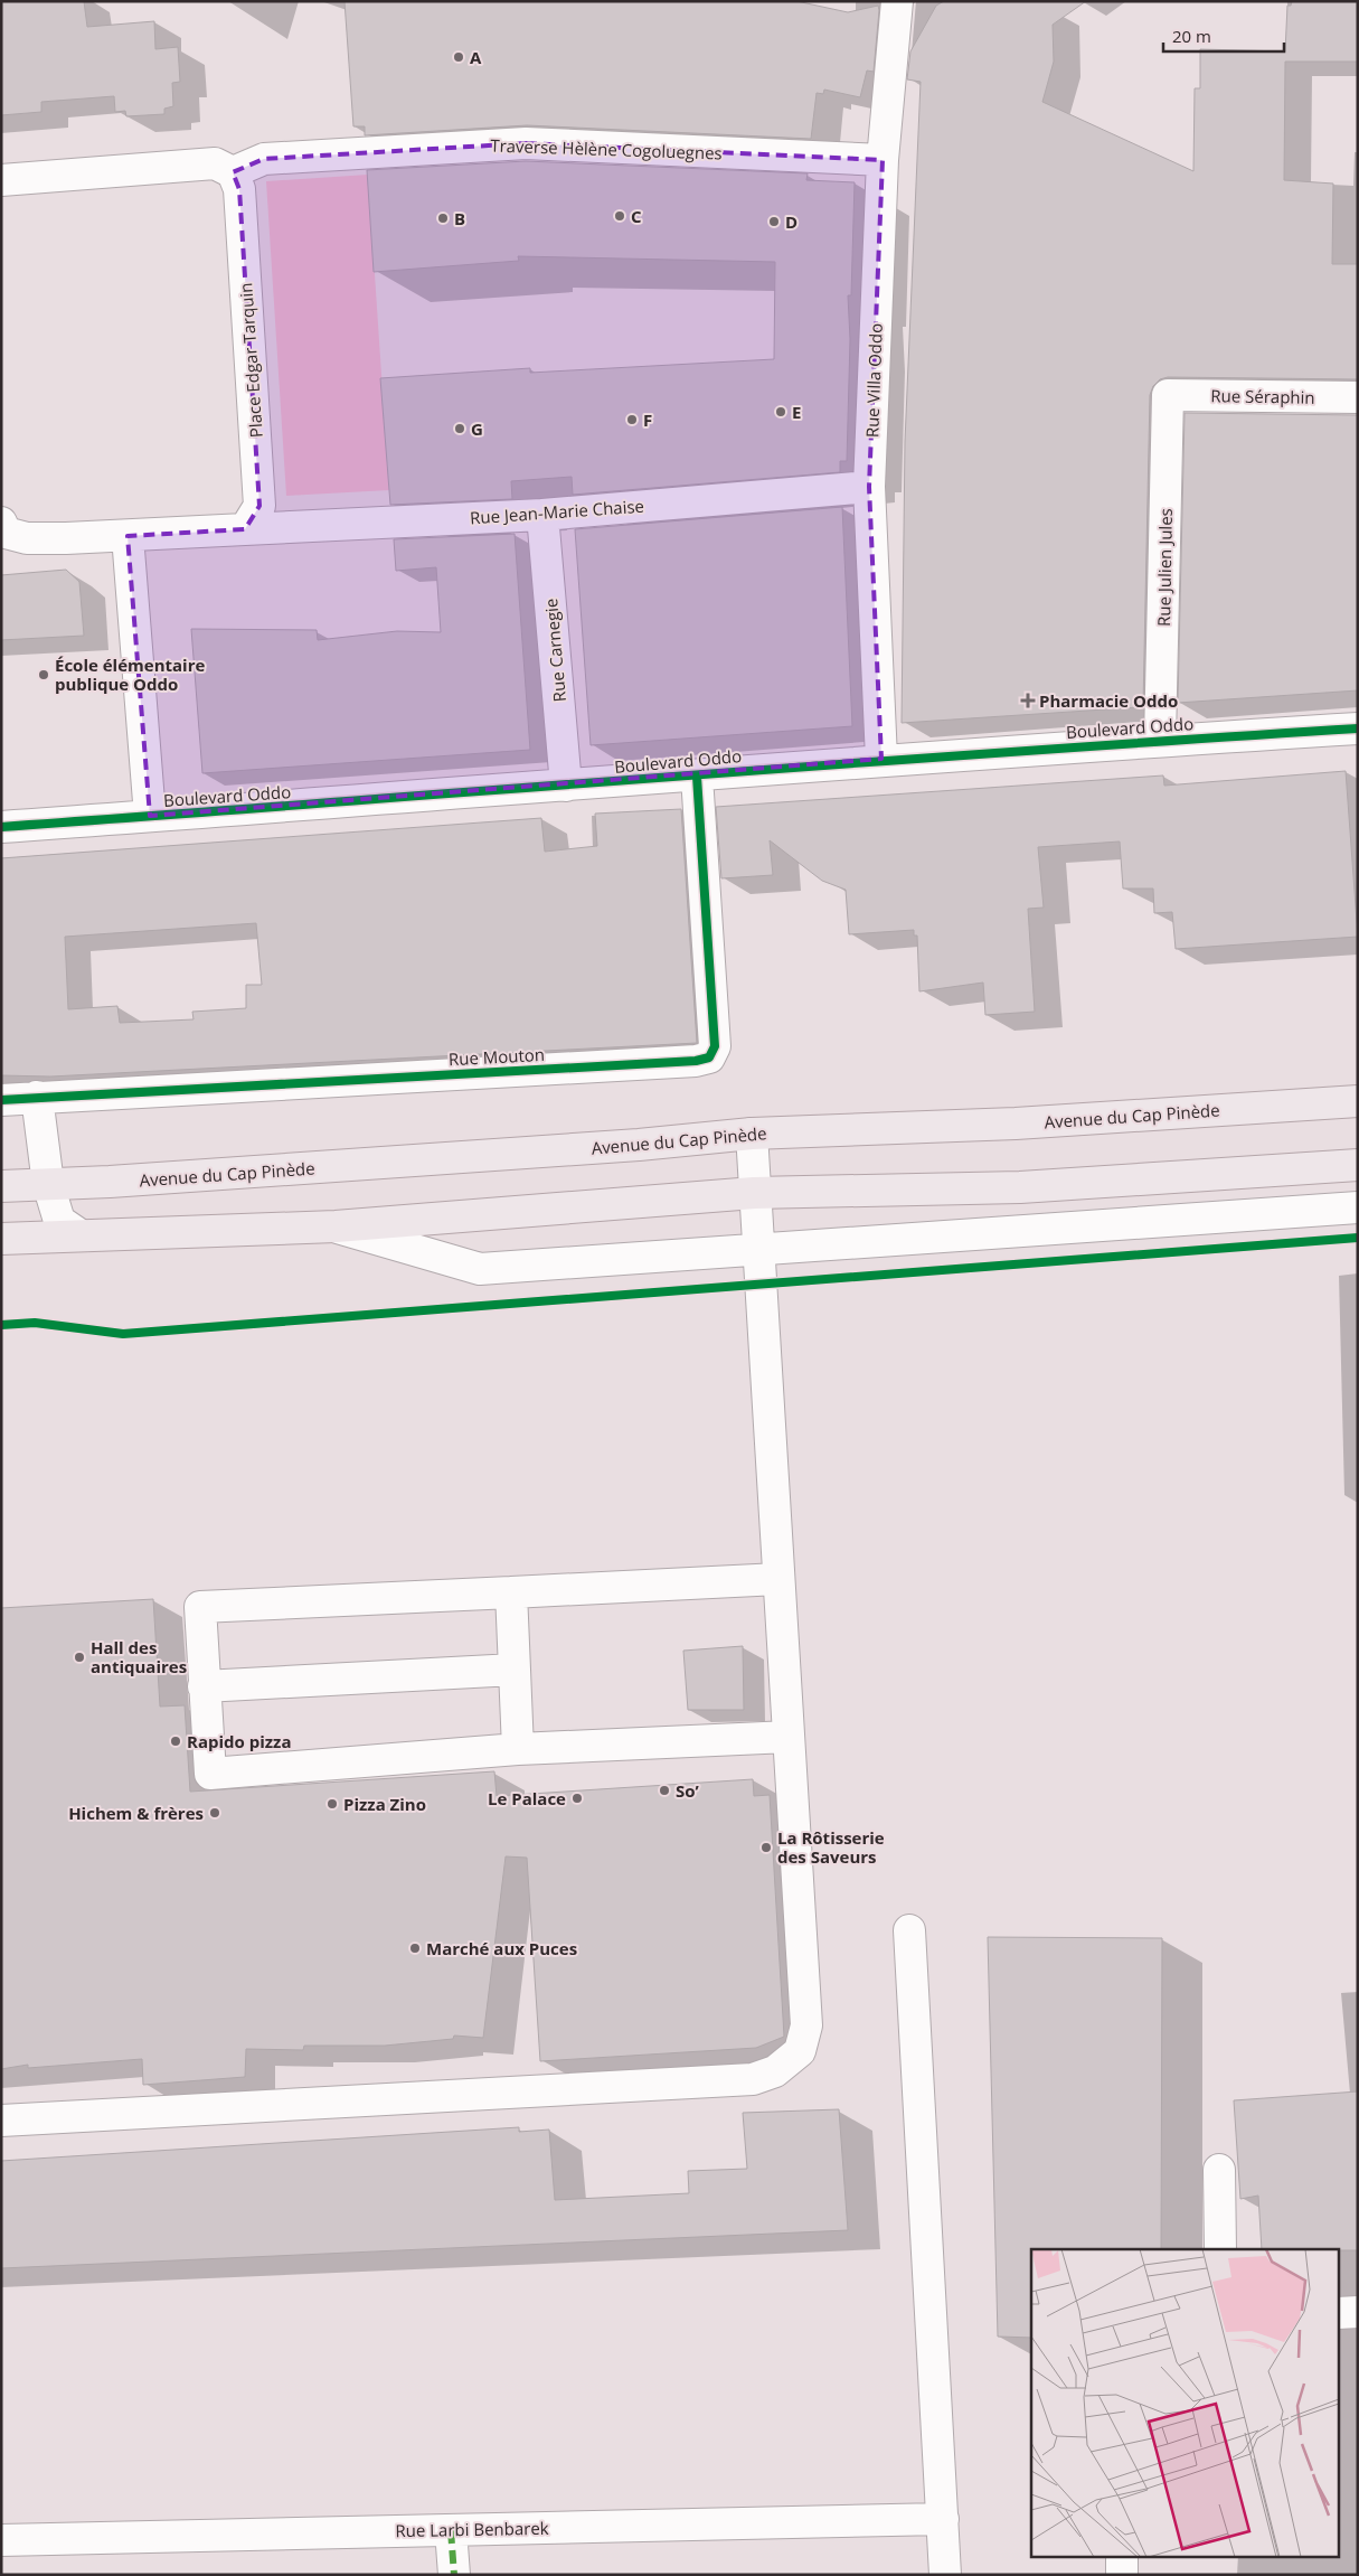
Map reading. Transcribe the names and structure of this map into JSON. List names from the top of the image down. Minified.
{"streets":{"main road":["Avenue du Cap Pinède"],"street":["Traverse Hèlène Cogoluegnes","Place Edgar Tarquin","Rue Villa Oddo","Rue Séraphin","Rue Jean-Marie Chaise","Rue Julien Jules","Rue Carnegie","Boulevard Oddo","Rue Mouton","Rue Larbi Benbarek"]},"crossings":[["Traverse Hèlène Cogoluegnes","Place Edgar Tarquin"],["Traverse Hèlène Cogoluegnes","Rue Villa Oddo"],["Place Edgar Tarquin","Rue Jean-Marie Chaise"],["Rue Villa Oddo","Rue Jean-Marie Chaise"],["Rue Villa Oddo","Boulevard Oddo"],["Rue Séraphin","Rue Julien Jules"],["Rue Jean-Marie Chaise","Rue Carnegie"],["Rue Julien Jules","Boulevard Oddo"],["Rue Carnegie","Boulevard Oddo"],["Boulevard Oddo","Rue Mouton"]],"places":{"other":["A","C","B","D","E","F","G","École élémentaire publique Oddo","Hall des antiquaires","Rapido pizza","So’","Le Palace","Pizza Zino","Hichem & frères","La Rôtisserie des Saveurs","Marché aux Puces"],"health":["Pharmacie Oddo"]},"scale_bar":"20 m"}
